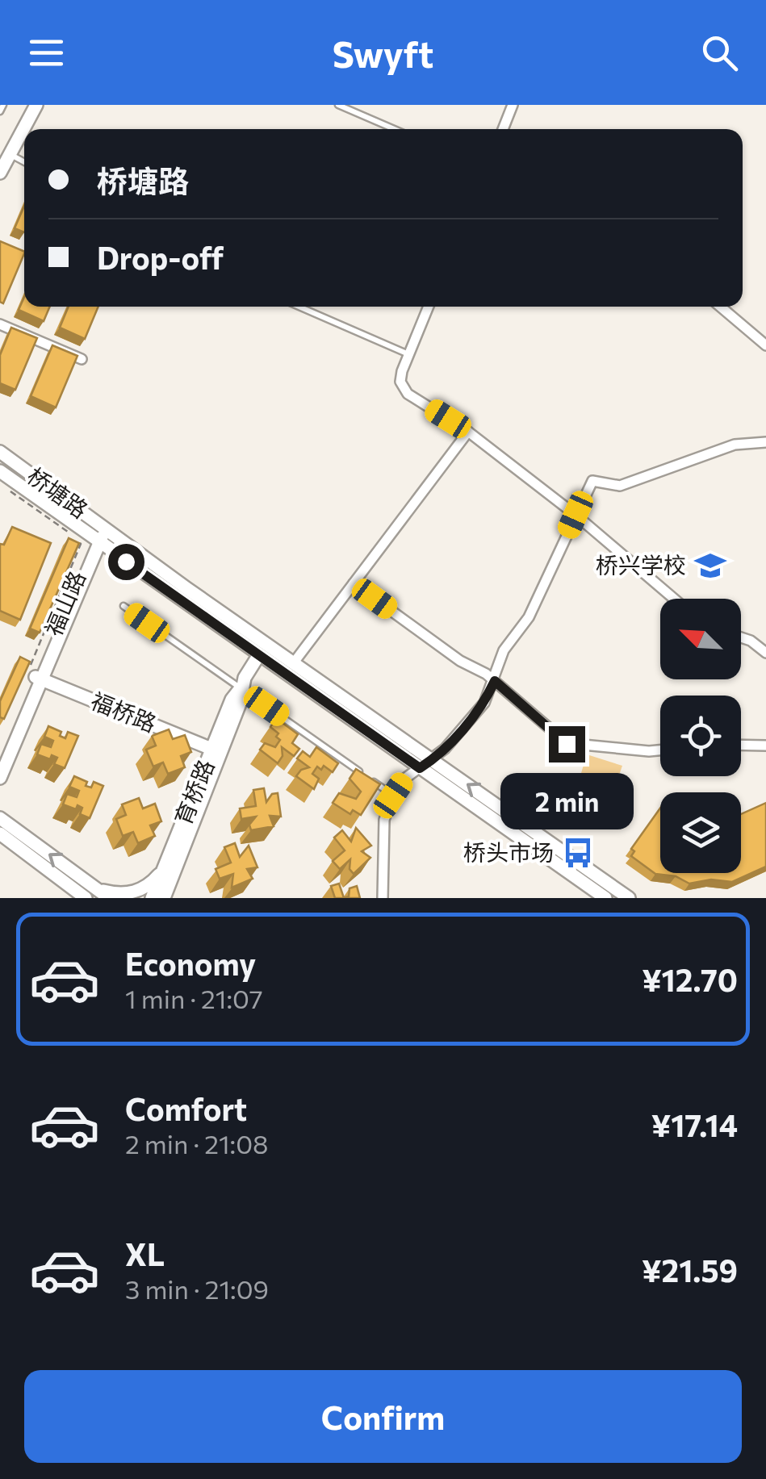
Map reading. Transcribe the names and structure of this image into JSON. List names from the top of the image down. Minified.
{"streets":{"street":["桥塘路","福山路","福桥路","育桥路"]},"crossings":[["桥塘路","福山路"],["桥塘路","育桥路"],["福山路","福桥路"],["福桥路","育桥路"]],"places":{"school or university":["桥兴学校"],"bus stop":["桥头市场"]},"north":"top left","page":{"header":"Swyft","banner":["桥塘路","Drop-off"],"bubble":"2 min","list":[{"name":"Economy","note":"1 min · 21:07","value":"¥12.70"},{"name":"Comfort","note":"2 min · 21:08","value":"¥17.14"},{"name":"XL","note":"3 min · 21:09","value":"¥21.59"}],"buttons":"Confirm"}}
